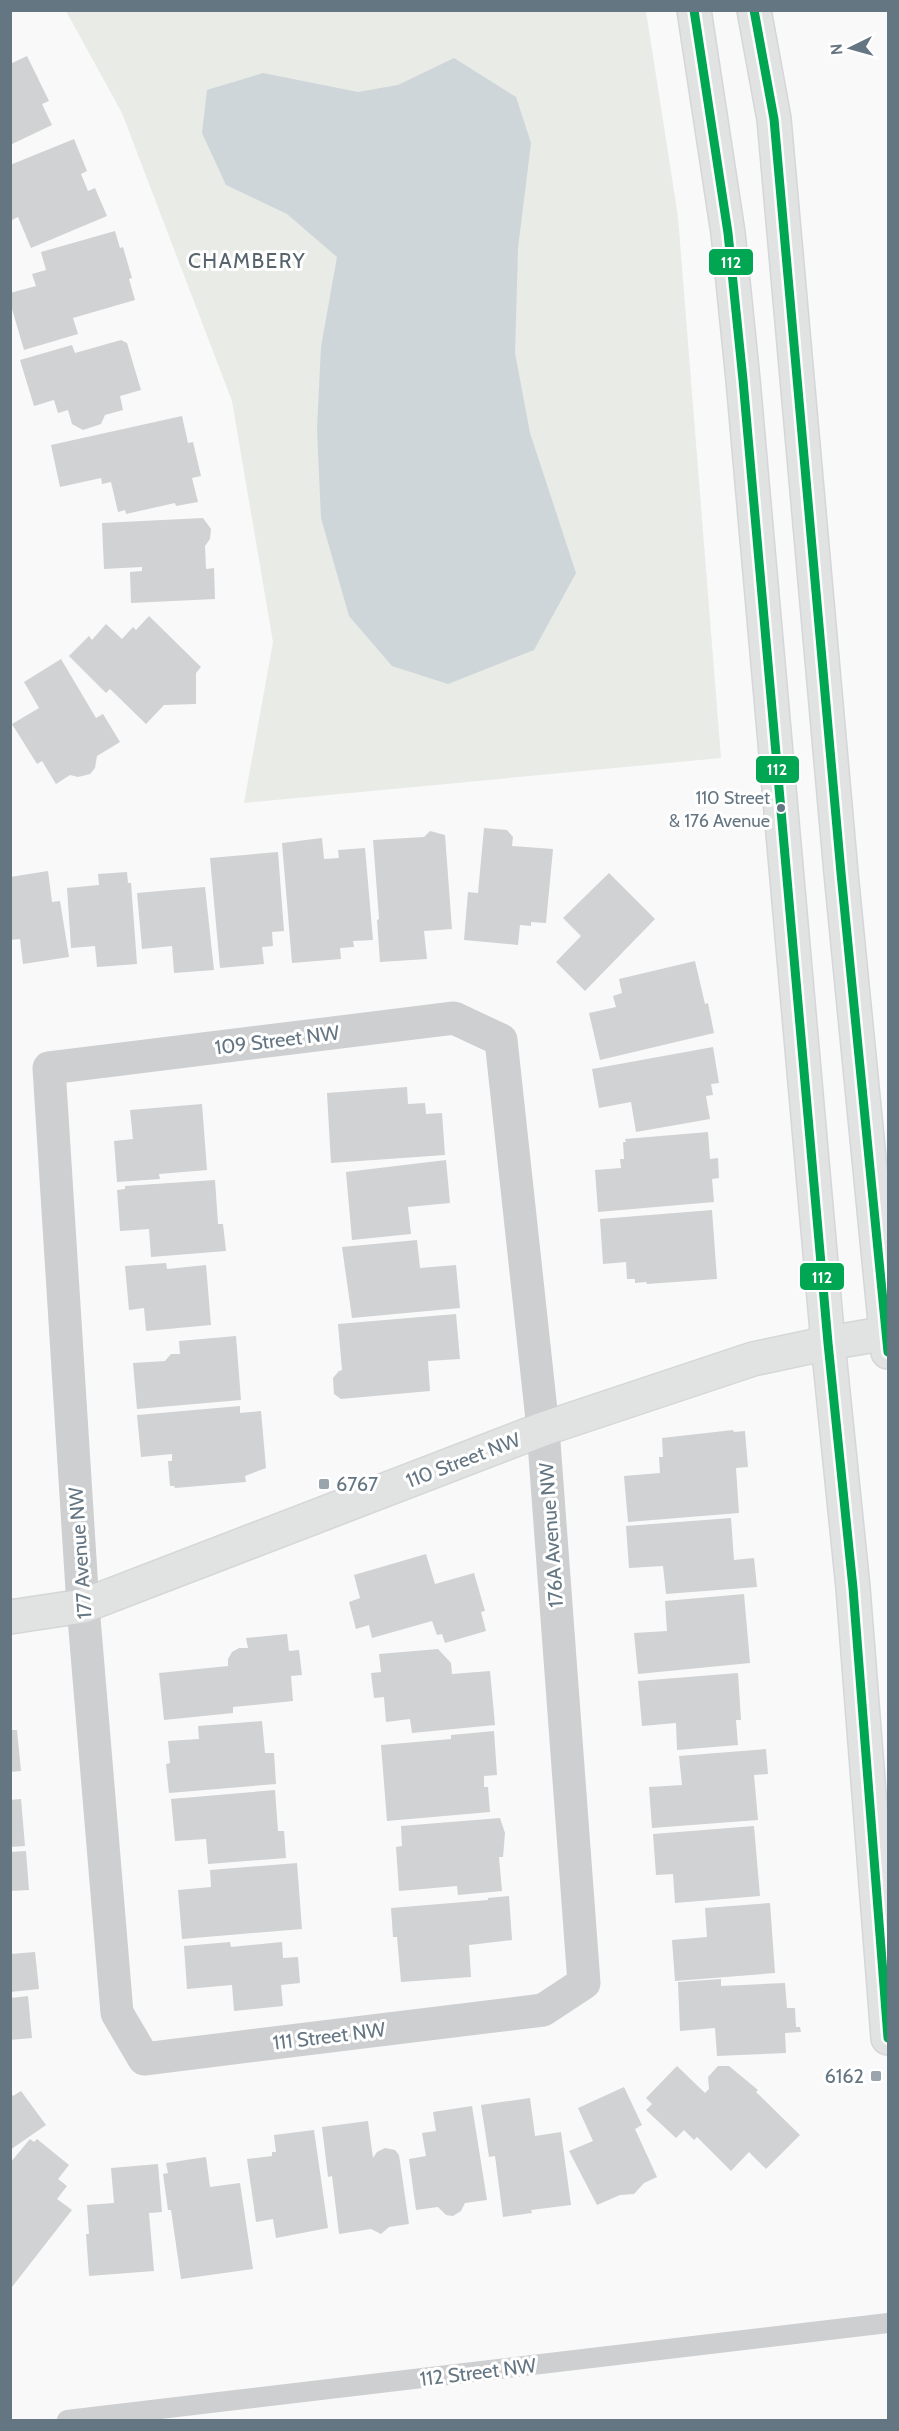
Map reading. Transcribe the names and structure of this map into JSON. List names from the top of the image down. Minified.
{"streets":{"street":["109 Street NW","110 Street NW","176A Avenue NW","177 Avenue NW","111 Street NW"],"lane":["112 Street NW"]},"crossings":[["109 Street NW","176A Avenue NW"],["109 Street NW","177 Avenue NW"],["110 Street NW","176A Avenue NW"],["110 Street NW","177 Avenue NW"],["176A Avenue NW","111 Street NW"],["177 Avenue NW","111 Street NW"]],"districts":["CHAMBERY"],"places":{"other":["110 Street & 176 Avenue"],"transit":["6767","6162"]},"lines":["transit line 112"],"north":"left"}
